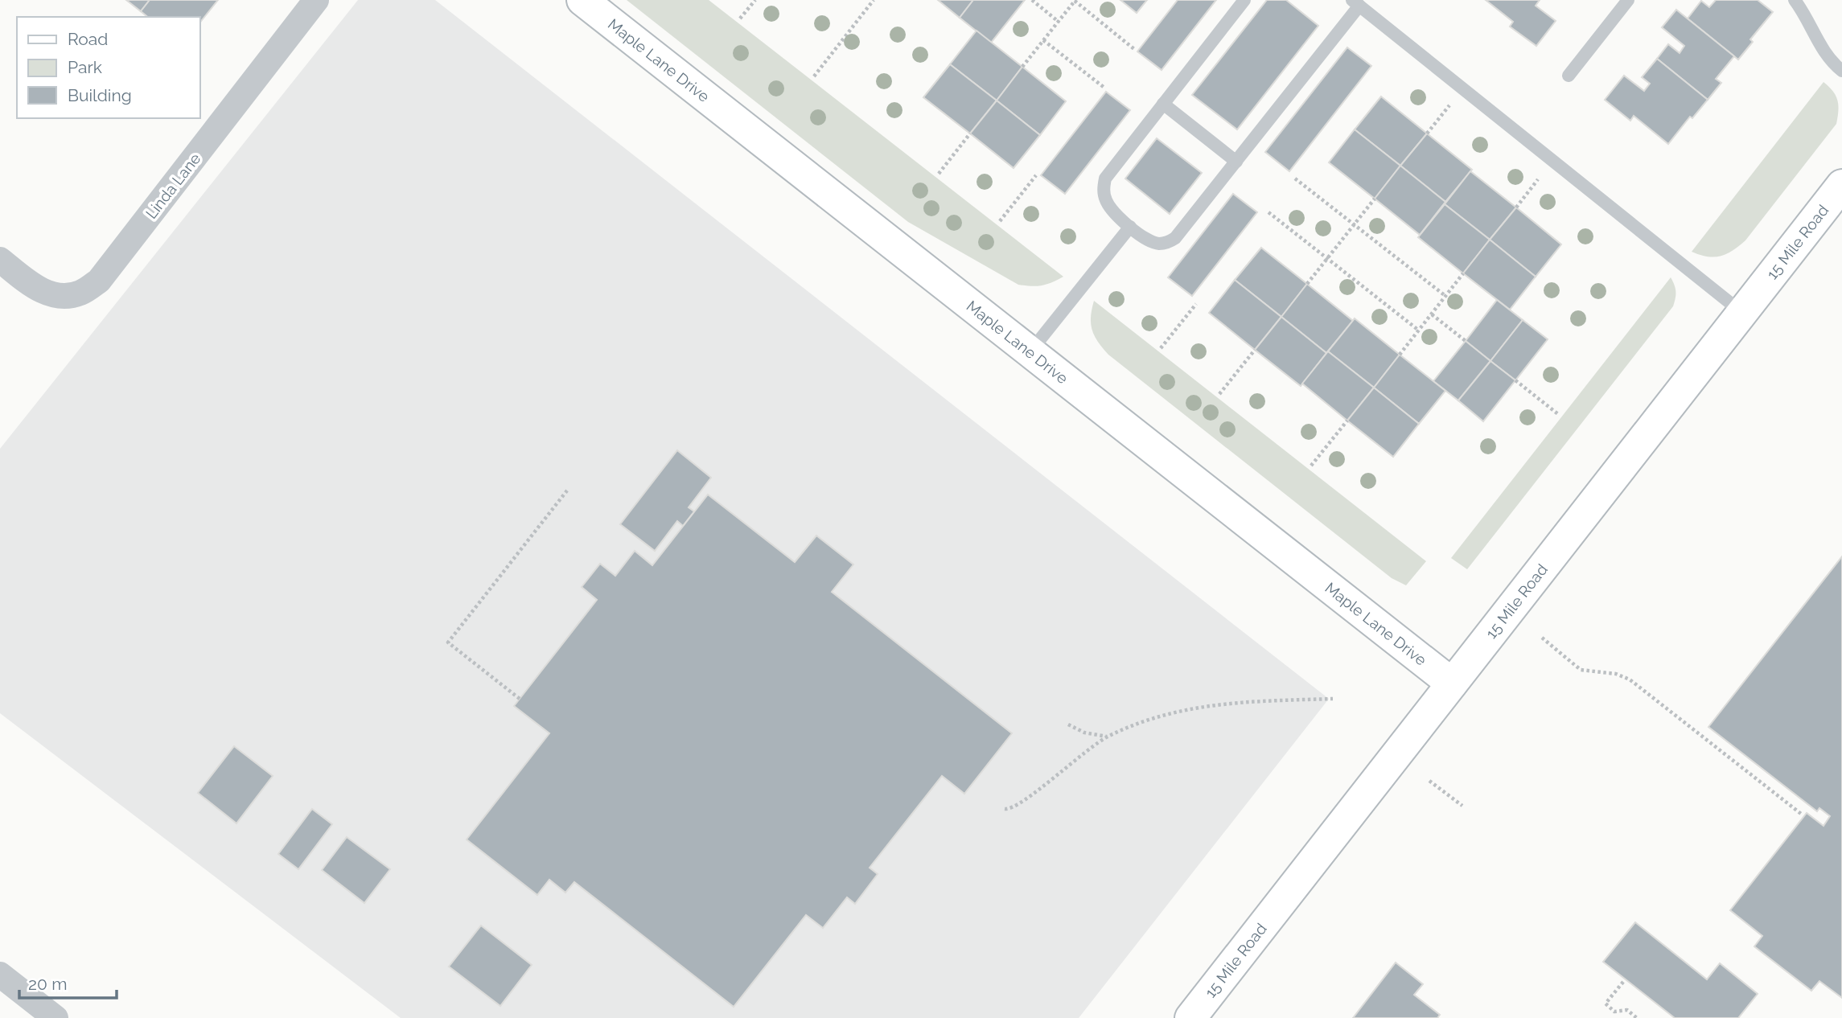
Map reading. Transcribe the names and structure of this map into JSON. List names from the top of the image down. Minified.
{"streets":{"street":["Maple Lane Drive","Linda Lane","15 Mile Road"]},"crossings":[["Maple Lane Drive","15 Mile Road"]],"legend":["Road","Park","Building"],"scale_bar":"20 m"}
